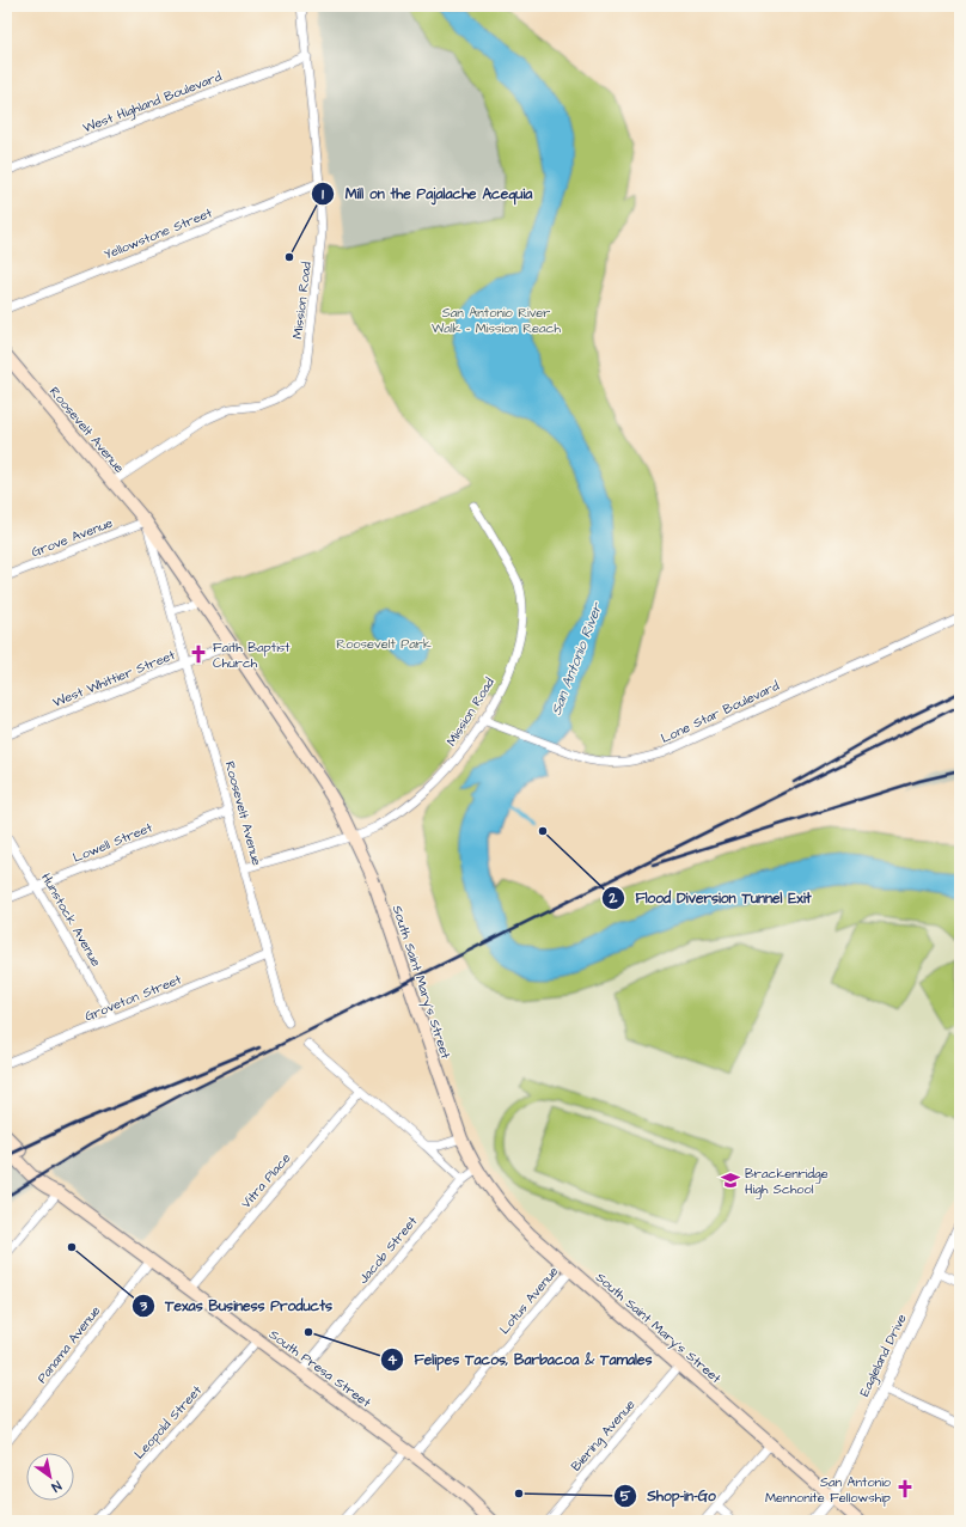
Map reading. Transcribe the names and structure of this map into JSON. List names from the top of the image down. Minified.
{"streets":{"main road":["Roosevelt Avenue","South Saint Mary's Street","South Presa Street"],"street":["West Highland Boulevard","Yellowstone Street","Mission Road","Grove Avenue","West Whittier Street","Lone Star Boulevard","Lowell Street","Hunstock Avenue","Groveton Street","Vitra Place","Jacob Street","Lotus Avenue","Panama Avenue","Eagleland Drive","Leopold Street","Biering Avenue"]},"crossings":[["West Highland Boulevard","Mission Road"],["Yellowstone Street","Mission Road"],["Mission Road","Roosevelt Avenue"],["Mission Road","Lone Star Boulevard"],["Mission Road","South Saint Mary's Street"],["Roosevelt Avenue","Grove Avenue"],["Roosevelt Avenue","West Whittier Street"],["Roosevelt Avenue","Lowell Street"],["Roosevelt Avenue","South Saint Mary's Street"],["Roosevelt Avenue","Groveton Street"],["Lowell Street","Hunstock Avenue"],["Hunstock Avenue","Groveton Street"],["South Saint Mary's Street","Jacob Street"],["South Saint Mary's Street","Lotus Avenue"],["South Saint Mary's Street","Eagleland Drive"],["South Saint Mary's Street","Biering Avenue"],["Vitra Place","South Presa Street"],["Jacob Street","South Presa Street"],["Lotus Avenue","South Presa Street"],["Panama Avenue","South Presa Street"],["South Presa Street","Leopold Street"]],"water":["San Antonio River"],"parks":["San Antonio River Walk - Mission Reach","Roosevelt Park"],"places":{"other":["Mill on the Pajalache Acequia","Flood Diversion Tunnel Exit","Texas Business Products","Felipes Tacos, Barbacoa & Tamales","Shop-in-Go"],"church":["Faith Baptist Church","San Antonio Mennonite Fellowship"],"school or university":["Brackenridge High School"]},"north":"bottom right"}
